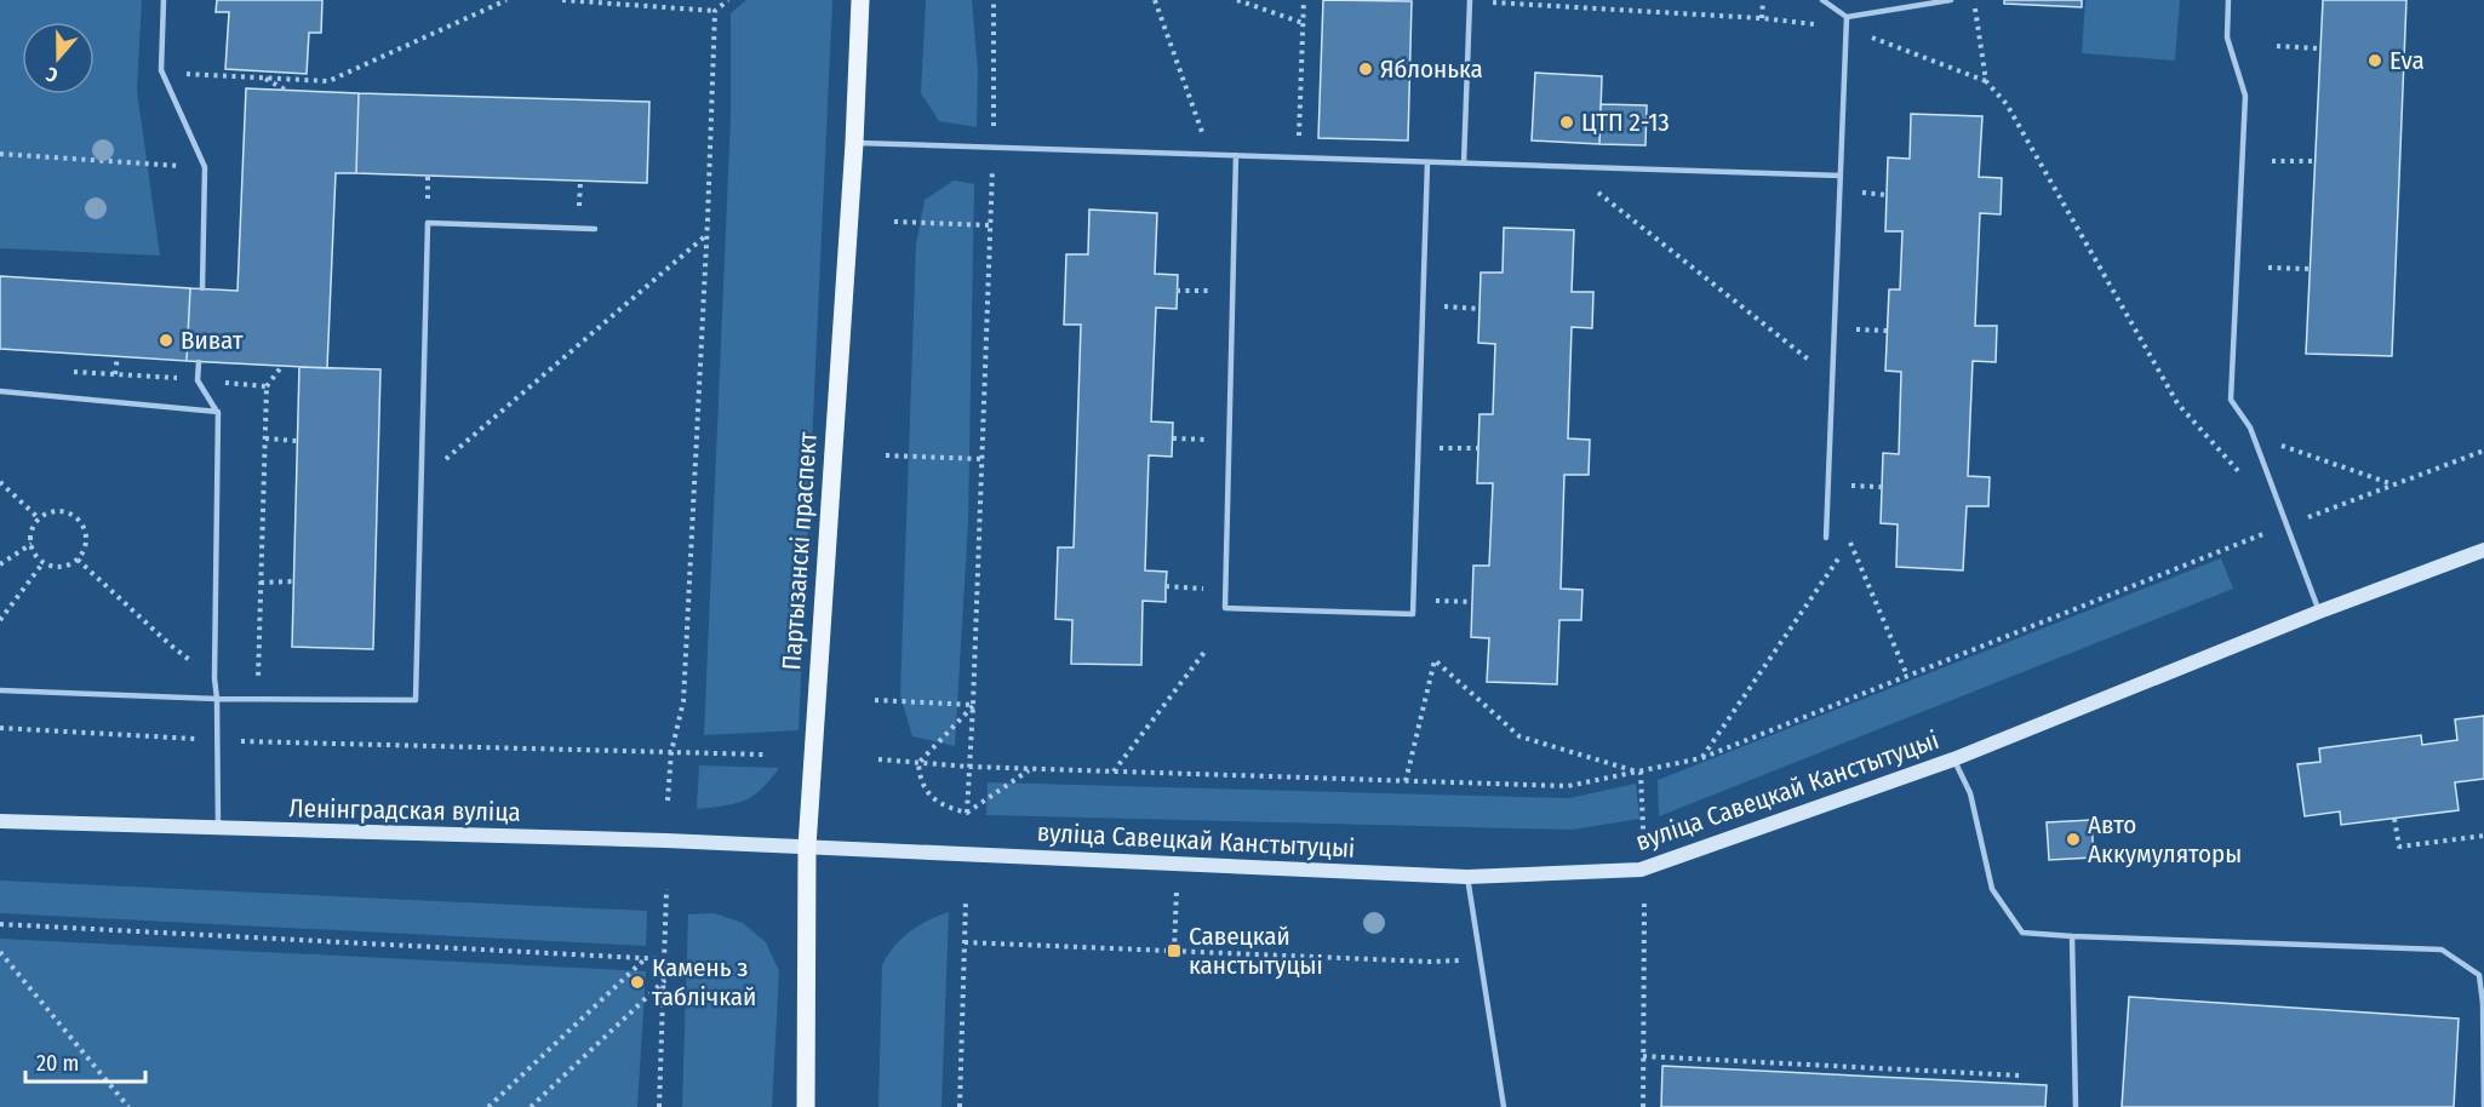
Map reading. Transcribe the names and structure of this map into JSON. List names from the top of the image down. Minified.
{"streets":{"main road":["Партызанскі праспект","вуліца Савецкай Канстытуцыі","Ленінградская вуліца"]},"crossings":[["Партызанскі праспект","вуліца Савецкай Канстытуцыі"],["Партызанскі праспект","Ленінградская вуліца"],["вуліца Савецкай Канстытуцыі","Ленінградская вуліца"]],"places":{"other":["Eva","Яблонька","ЦТП 2-13","Виват","Авто Аккумуляторы","Камень з таблічкай"],"transit":["Савецкай канстытуцыі"]},"scale_bar":"20 m","north":"bottom"}
